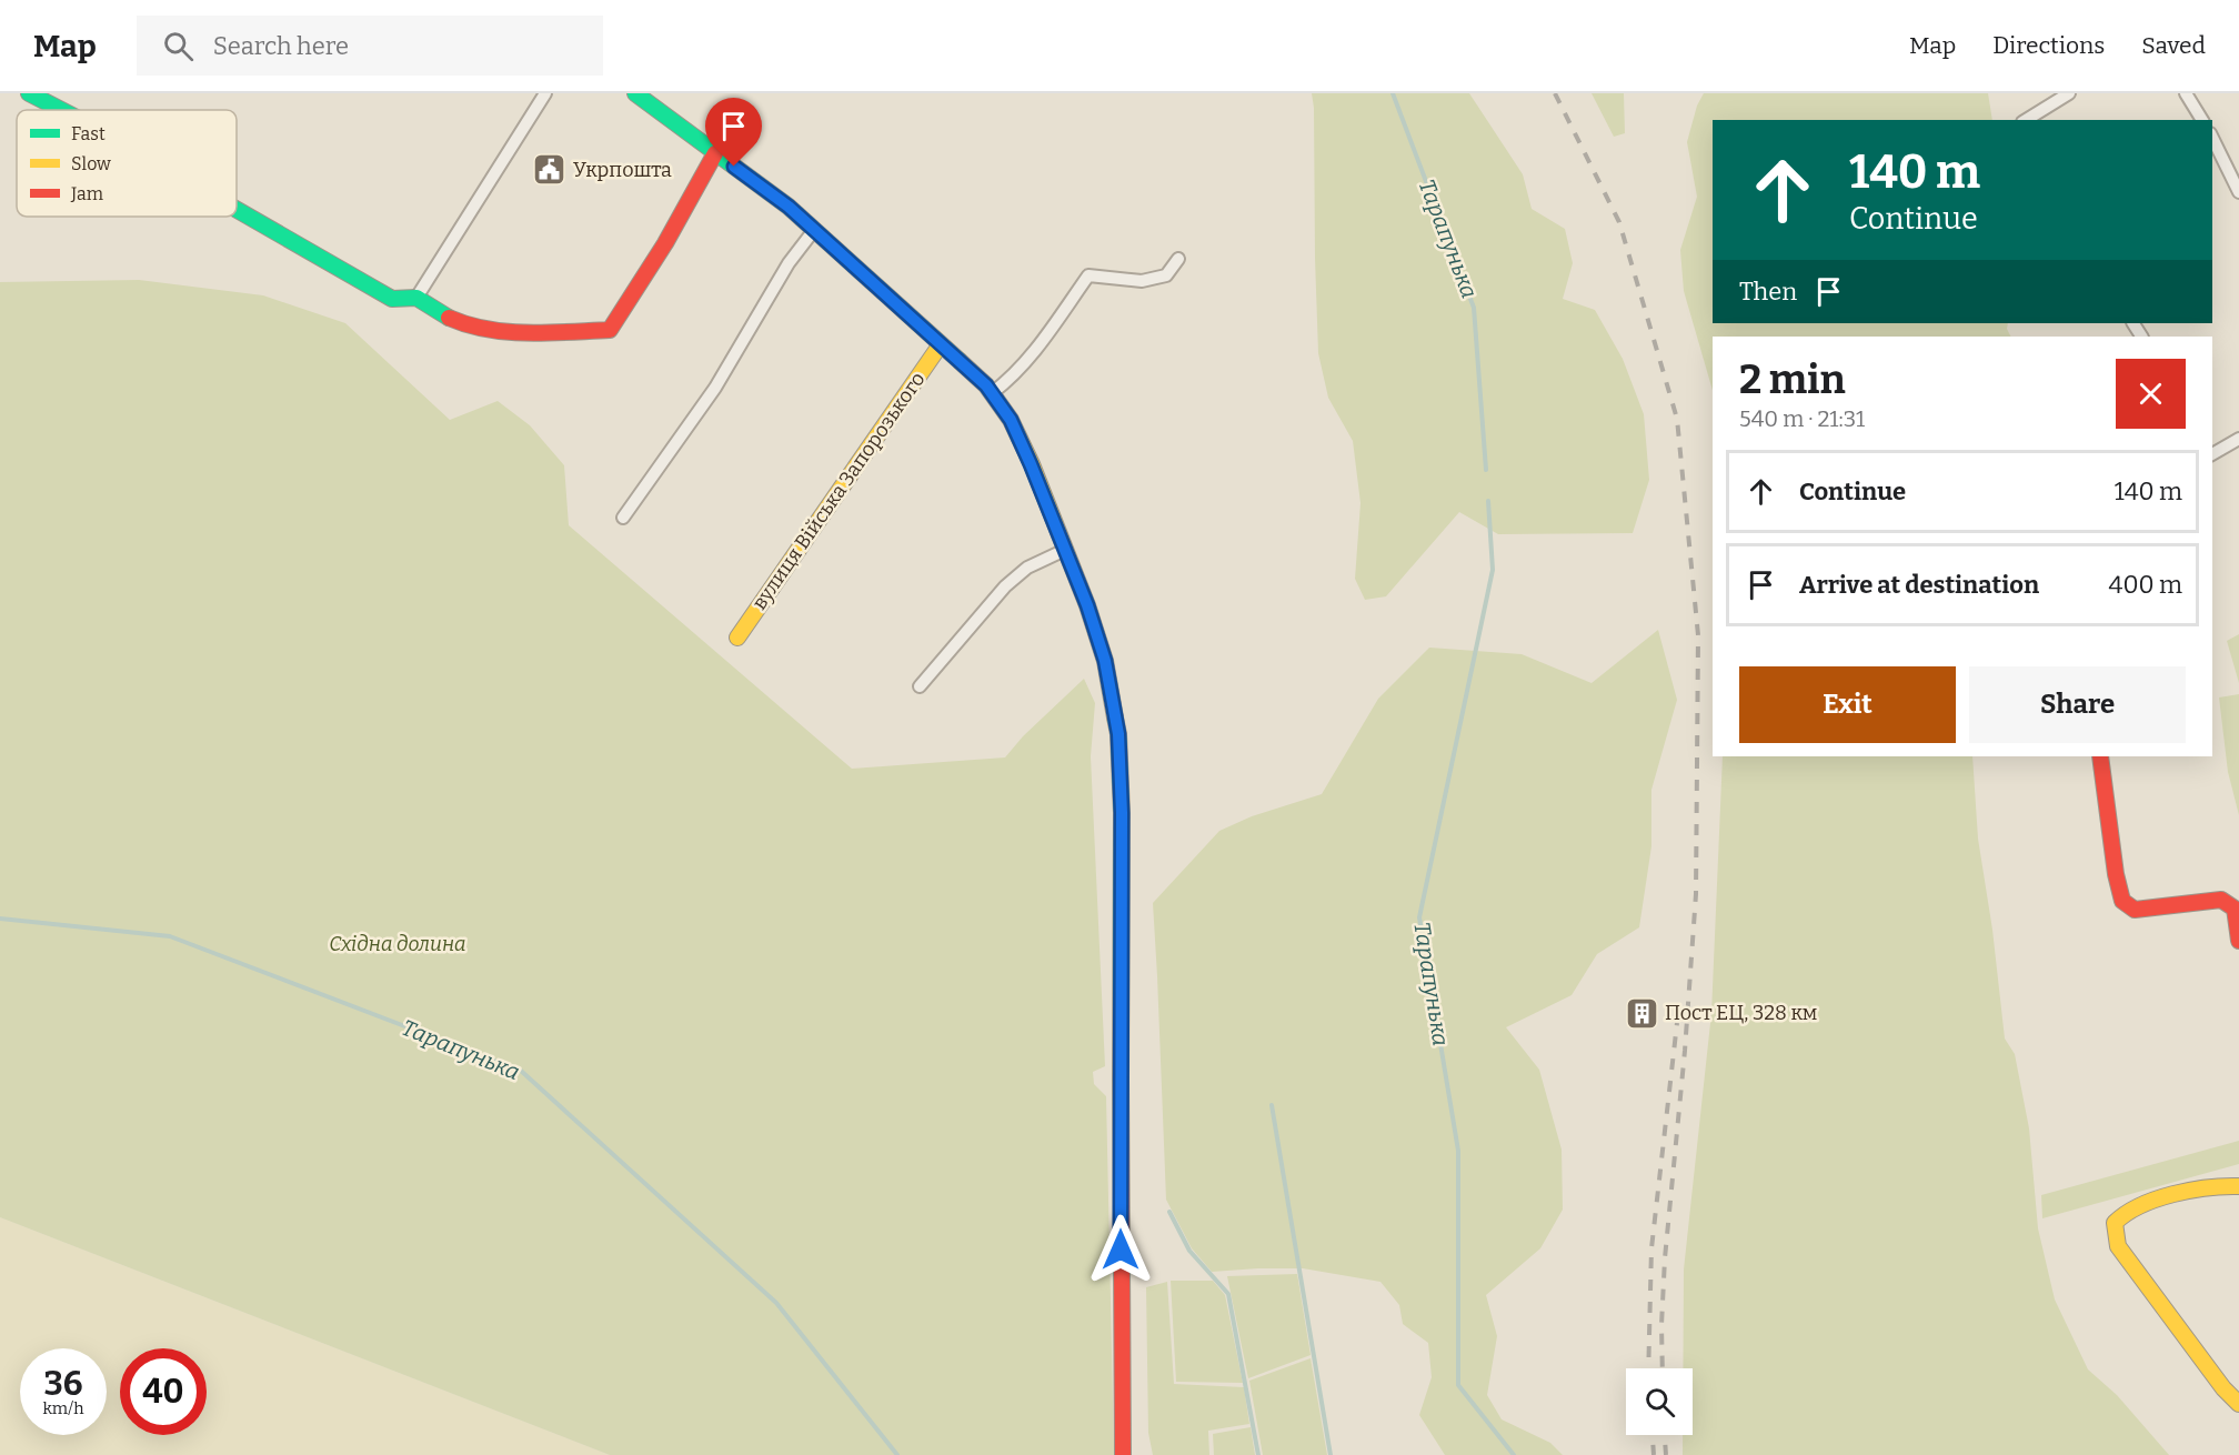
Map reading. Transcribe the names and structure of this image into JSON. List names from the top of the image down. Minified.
{"streets":{"street":["вулиця Війська Запорозького"]},"water":["Тарапунька"],"parks":["Східна долина"],"places":{"public building":["Укрпошта"],"building":["Пост ЕЦ, 328 км"]},"legend":["Fast","Slow","Jam"],"page":{"header":"Map","search":"Search here","nav":["Map","Directions","Saved"],"turn":["140 m","Continue"],"then":"Then","heading":["2 min","540 m · 21:31"],"list":[{"name":"Continue","value":"140 m"},{"name":"Arrive at destination","value":"400 m"}],"buttons":["Exit","Share"],"speed":"36 km/h","limit":"40"}}
